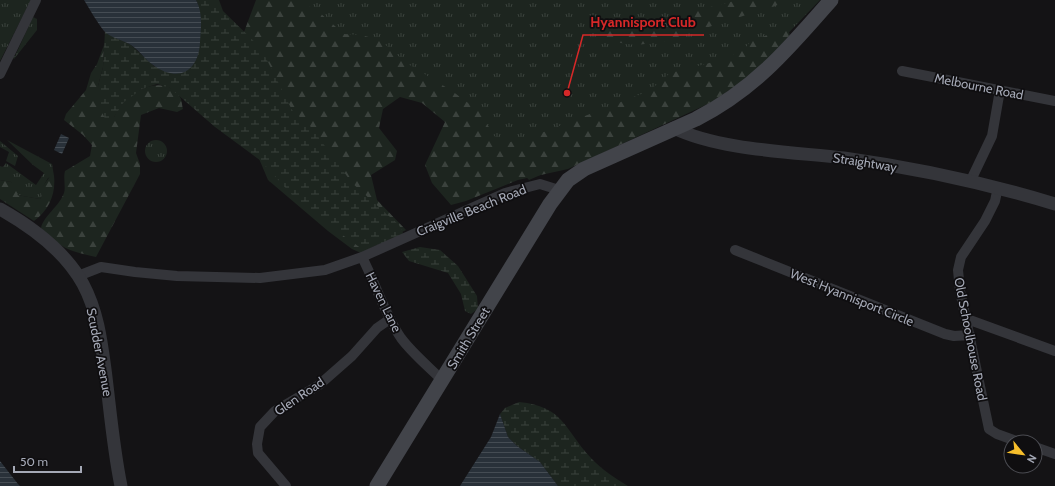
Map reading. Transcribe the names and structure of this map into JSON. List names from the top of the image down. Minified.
{"streets":{"main road":["Smith Street"],"street":["Melbourne Road","Straightway","Craigville Beach Road","West Hyannisport Circle","Haven Lane","Old Schoolhouse Road","Scudder Avenue","Glen Road"]},"crossings":[["Straightway","Old Schoolhouse Road"],["Craigville Beach Road","Haven Lane"],["Craigville Beach Road","Smith Street"],["Craigville Beach Road","Scudder Avenue"],["West Hyannisport Circle","Old Schoolhouse Road"],["Haven Lane","Smith Street"],["Haven Lane","Glen Road"]],"places":["Hyannisport Club"],"scale_bar":"50 m","north":"bottom right"}
